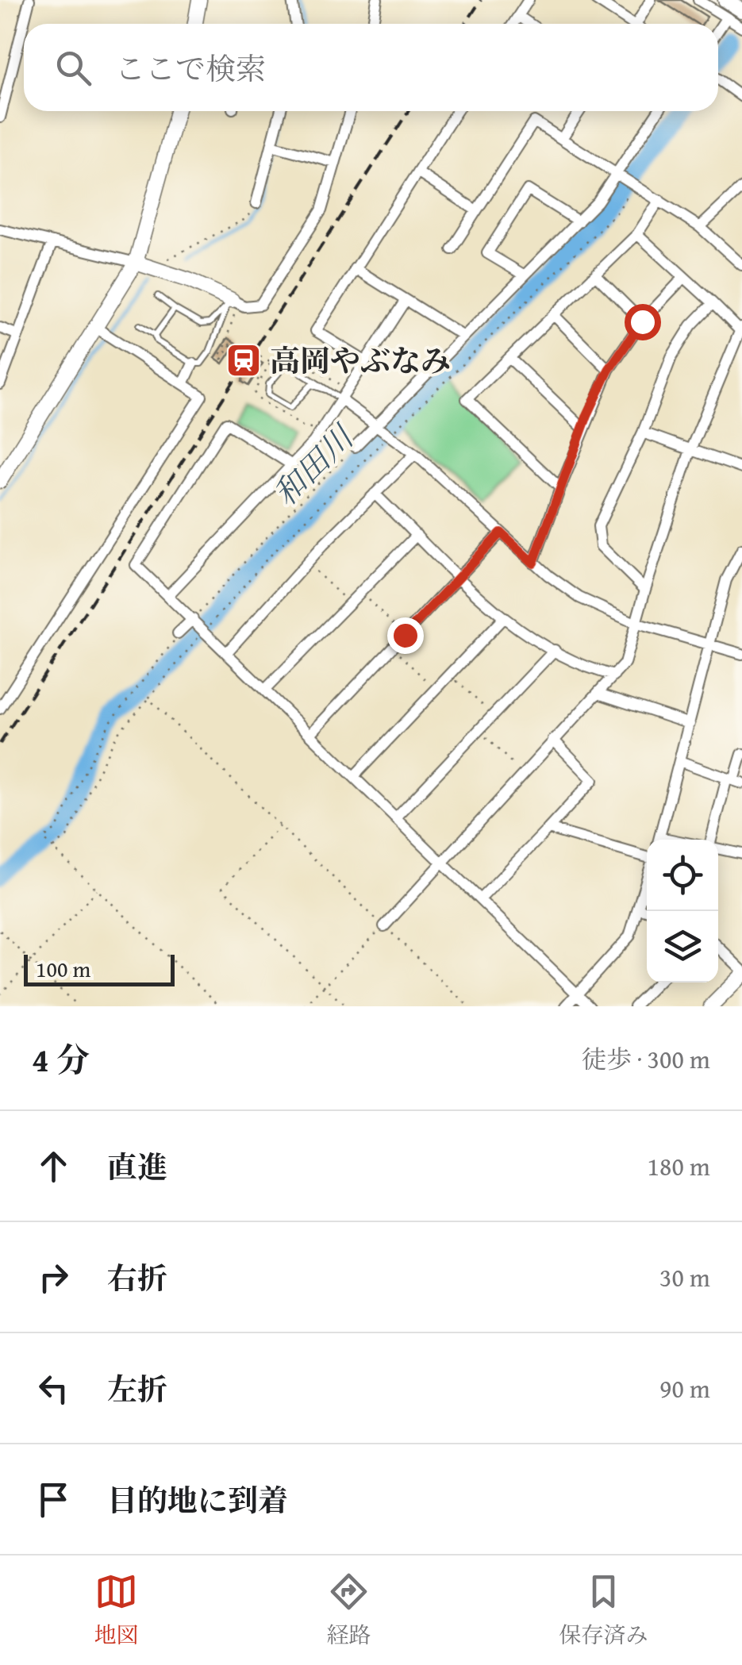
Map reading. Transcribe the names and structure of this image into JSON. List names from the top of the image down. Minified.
{"water":["和田川"],"places":{"station":["高岡やぶなみ"]},"scale_bar":"100 m","page":{"search":"ここで検索","scale":"100 m","heading":["4 分","徒歩 · 300 m"],"list":[["直進","180 m"],["右折","30 m"],["左折","90 m"],"目的地に到着"],"nav":["地図","経路","保存済み"]}}
